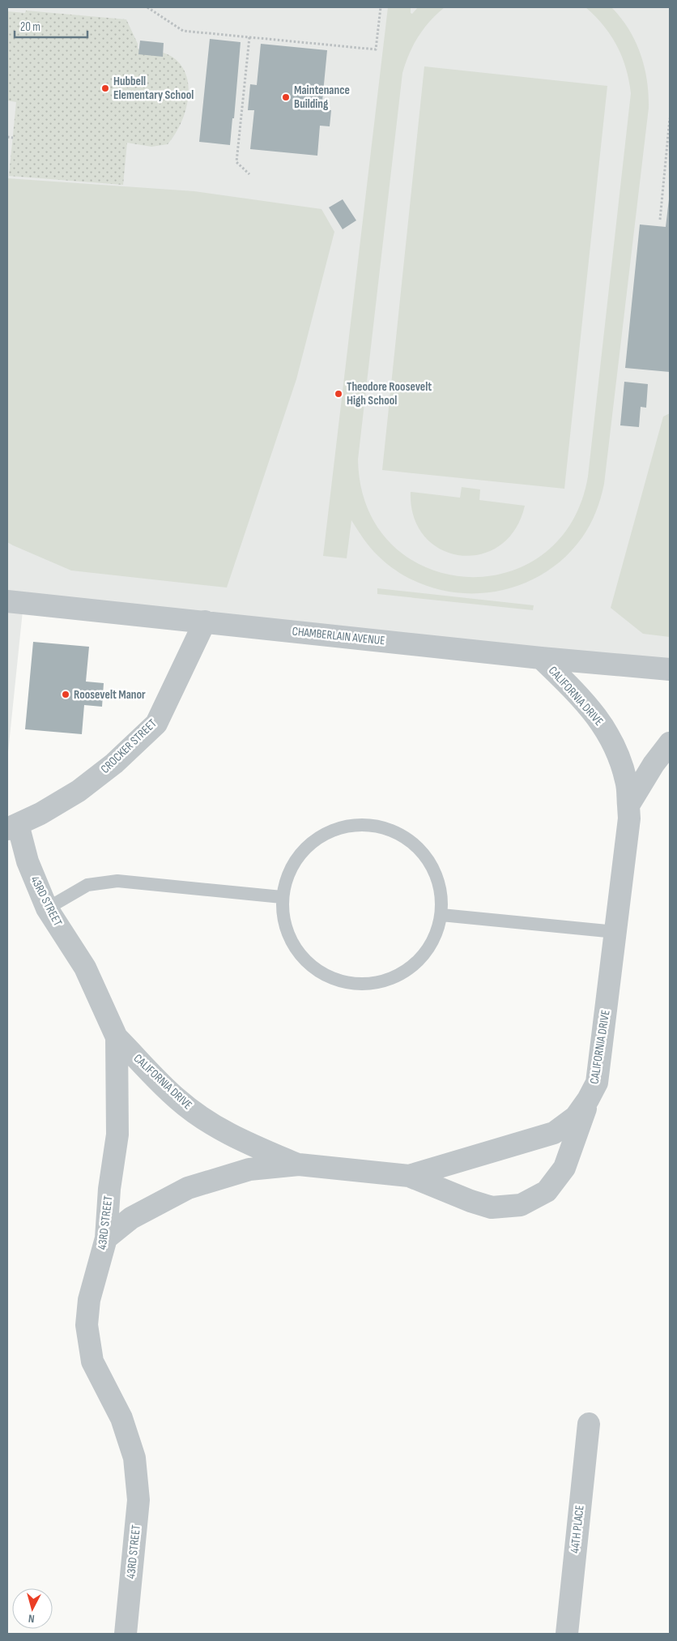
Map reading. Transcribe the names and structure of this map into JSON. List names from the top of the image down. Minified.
{"streets":{"street":["CHAMBERLAIN AVENUE","CALIFORNIA DRIVE","CROCKER STREET","43RD STREET","44TH PLACE"]},"crossings":[["CHAMBERLAIN AVENUE","CALIFORNIA DRIVE"],["CHAMBERLAIN AVENUE","CROCKER STREET"],["CALIFORNIA DRIVE","43RD STREET"],["CROCKER STREET","43RD STREET"]],"places":["Hubbell Elementary School","Maintenance Building","Theodore Roosevelt High School","Roosevelt Manor"],"scale_bar":"20 m","north":"bottom"}
